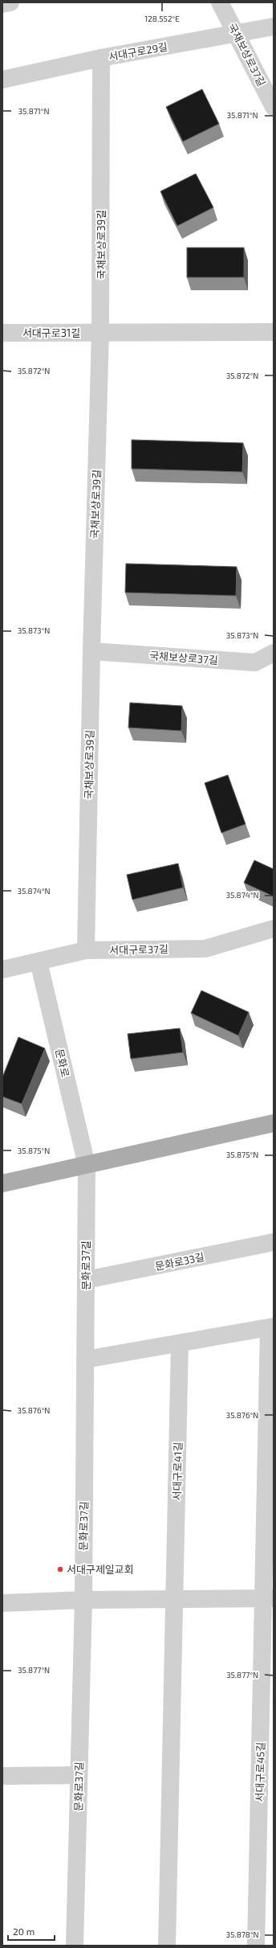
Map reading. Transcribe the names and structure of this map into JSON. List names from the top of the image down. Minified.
{"streets":{"street":["서대구로29길","국채보상로37길","국채보상로39길","서대구로31길","서대구로37길","문화로","문화로33길","문화로37길","서대구로41길","서대구로45길"]},"crossings":[["서대구로29길","국채보상로37길"],["서대구로29길","국채보상로39길"],["국채보상로37길","국채보상로39길"],["국채보상로39길","서대구로31길"],["국채보상로39길","서대구로37길"],["서대구로37길","문화로"],["문화로","문화로37길"],["문화로33길","문화로37길"]],"places":["서대구제일교회"],"scale_bar":"20 m","coordinates":["128.552°E","35.871°N","35.872°N","35.873°N","35.874°N","35.875°N","35.876°N","35.877°N","35.878°N"]}
